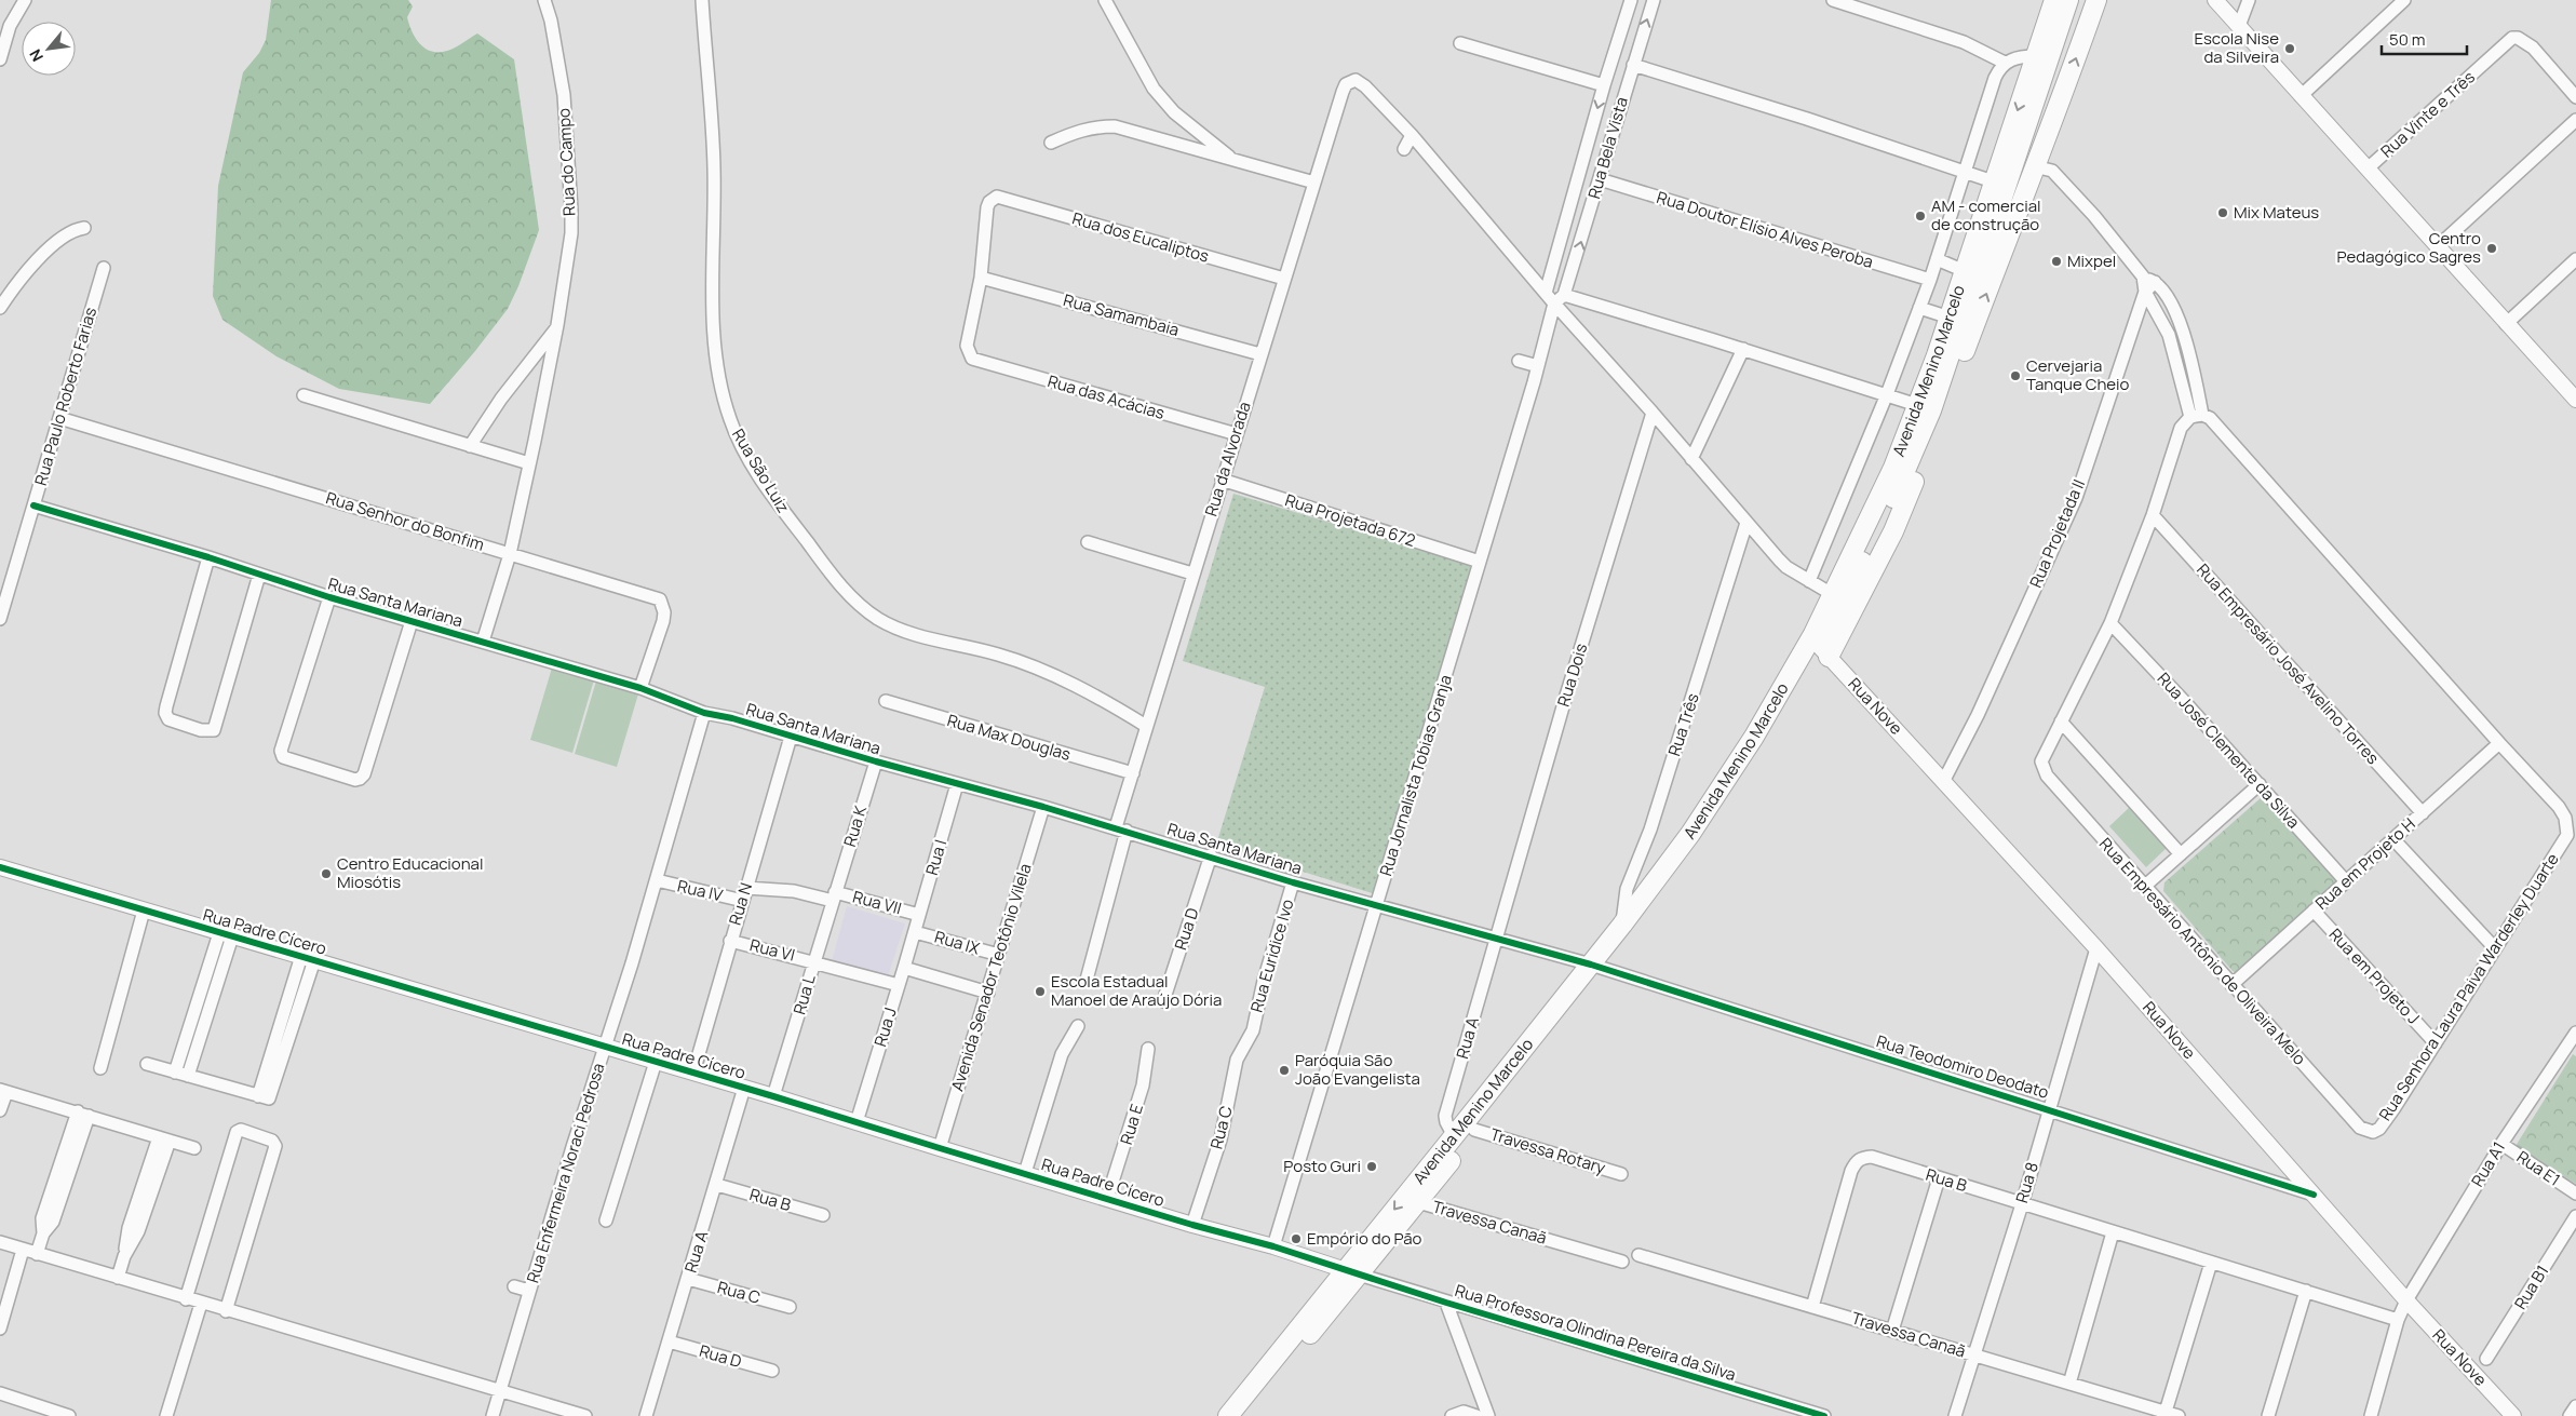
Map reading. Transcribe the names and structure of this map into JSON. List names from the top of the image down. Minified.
{"streets":{"main road":["Avenida Menino Marcelo"],"street":["Rua Vinte e Três","Rua Bela Vista","Rua do Campo","Rua Doutor Elísio Alves Peroba","Rua dos Eucaliptos","Rua Samambaia","Rua Paulo Roberto Farias","Rua das Acácias","Rua da Alvorada","Rua São Luiz","Rua Projetada 672","Rua Senhor do Bonfim","Rua Projetada II","Rua Santa Mariana","Rua Empresário José Avelino Torres","Rua Dois","Rua Nove","Rua Três","Rua Max Douglas","Rua José Clemente da Silva","Rua Jornalista Tobias Granja","Rua K","Rua I","Rua em Projeto H","Rua IV","Rua VII","Rua N","Rua D","Rua Padre Cícero","Rua IX","Rua VI","Rua Empresário Antônio de Oliveira Melo","Rua Euridice Ivo","Rua em Projeto J","Avenida Senador Teotônio Vilela","Rua Senhora Laura Paiva Warderley Duarte","Rua L","Rua J","Rua A","Rua Teodomiro Deodato","Rua E","Rua C","Travessa Rotary","Rua A1","Rua E1","Rua Enfermeira Noraci Pedrosa","Rua B","Rua 8","Travessa Canaã","Rua B1","Rua Professora Olindina Pereira da Silva"]},"crossings":[["Rua Bela Vista","Rua Doutor Elísio Alves Peroba"],["Rua Bela Vista","Rua Jornalista Tobias Granja"],["Rua do Campo","Rua Senhor do Bonfim"],["Rua do Campo","Rua Santa Mariana"],["Rua dos Eucaliptos","Rua Samambaia"],["Rua dos Eucaliptos","Rua das Acácias"],["Rua dos Eucaliptos","Rua da Alvorada"],["Rua Samambaia","Rua das Acácias"],["Rua Samambaia","Rua da Alvorada"],["Avenida Menino Marcelo","Rua Santa Mariana"],["Avenida Menino Marcelo","Rua Nove"],["Avenida Menino Marcelo","Rua Três"],["Avenida Menino Marcelo","Rua Padre Cícero"],["Avenida Menino Marcelo","Rua A"],["Avenida Menino Marcelo","Rua Teodomiro Deodato"],["Avenida Menino Marcelo","Travessa Rotary"],["Avenida Menino Marcelo","Travessa Canaã"],["Avenida Menino Marcelo","Rua Professora Olindina Pereira da Silva"],["Rua Paulo Roberto Farias","Rua Senhor do Bonfim"],["Rua Paulo Roberto Farias","Rua Santa Mariana"],["Rua das Acácias","Rua da Alvorada"],["Rua da Alvorada","Rua São Luiz"],["Rua da Alvorada","Rua Projetada 672"],["Rua da Alvorada","Rua Santa Mariana"],["Rua da Alvorada","Rua Max Douglas"],["Rua Projetada 672","Rua Jornalista Tobias Granja"],["Rua Senhor do Bonfim","Rua Santa Mariana"],["Rua Projetada II","Rua Nove"],["Rua Santa Mariana","Rua Dois"],["Rua Santa Mariana","Rua Jornalista Tobias Granja"],["Rua Santa Mariana","Rua K"],["Rua Santa Mariana","Rua I"],["Rua Santa Mariana","Rua N"],["Rua Santa Mariana","Rua D"],["Rua Santa Mariana","Rua Euridice Ivo"],["Rua Santa Mariana","Avenida Senador Teotônio Vilela"],["Rua Santa Mariana","Rua A"],["Rua Santa Mariana","Rua Teodomiro Deodato"],["Rua Santa Mariana","Rua Enfermeira Noraci Pedrosa"],["Rua Empresário José Avelino Torres","Rua em Projeto H"],["Rua Dois","Rua A"],["Rua Nove","Rua Teodomiro Deodato"],["Rua Nove","Rua A1"],["Rua Nove","Rua 8"],["Rua José Clemente da Silva","Rua em Projeto H"],["Rua Jornalista Tobias Granja","Rua Padre Cícero"],["Rua K","Rua VII"],["Rua K","Rua L"],["Rua I","Rua VII"],["Rua I","Rua IX"],["Rua I","Rua J"],["Rua em Projeto H","Rua Empresário Antônio de Oliveira Melo"],["Rua em Projeto H","Rua em Projeto J"],["Rua em Projeto H","Rua Senhora Laura Paiva Warderley Duarte"],["Rua IV","Rua N"],["Rua IV","Rua Enfermeira Noraci Pedrosa"],["Rua VII","Rua N"],["Rua VII","Rua L"],["Rua N","Rua Padre Cícero"],["Rua N","Rua VI"],["Rua D","Rua A"],["Rua Padre Cícero","Avenida Senador Teotônio Vilela"],["Rua Padre Cícero","Rua L"],["Rua Padre Cícero","Rua J"],["Rua Padre Cícero","Rua A"],["Rua Padre Cícero","Rua E"],["Rua Padre Cícero","Rua C"],["Rua Padre Cícero","Rua Enfermeira Noraci Pedrosa"],["Rua Padre Cícero","Rua Professora Olindina Pereira da Silva"],["Rua IX","Avenida Senador Teotônio Vilela"],["Rua IX","Rua J"],["Rua VI","Rua L"],["Rua Empresário Antônio de Oliveira Melo","Rua Senhora Laura Paiva Warderley Duarte"],["Rua Euridice Ivo","Rua C"],["Rua em Projeto J","Rua Senhora Laura Paiva Warderley Duarte"],["Rua A","Rua C"],["Rua A","Rua B"],["Rua Teodomiro Deodato","Rua 8"],["Rua A1","Rua E1"],["Rua A1","Rua B"],["Rua B","Rua 8"],["Rua B","Travessa Canaã"],["Rua 8","Travessa Canaã"]],"places":["Escola Nise da Silveira","Mix Mateus","AM - comercial de construção","Centro Pedagógico Sagres","Mixpel","Cervejaria Tanque Cheio","Centro Educacional Miosótis","Escola Estadual Manoel de Araújo Dória","Paróquia São João Evangelista","Posto Guri","Empório do Pão"],"scale_bar":"50 m","north":"bottom left"}
